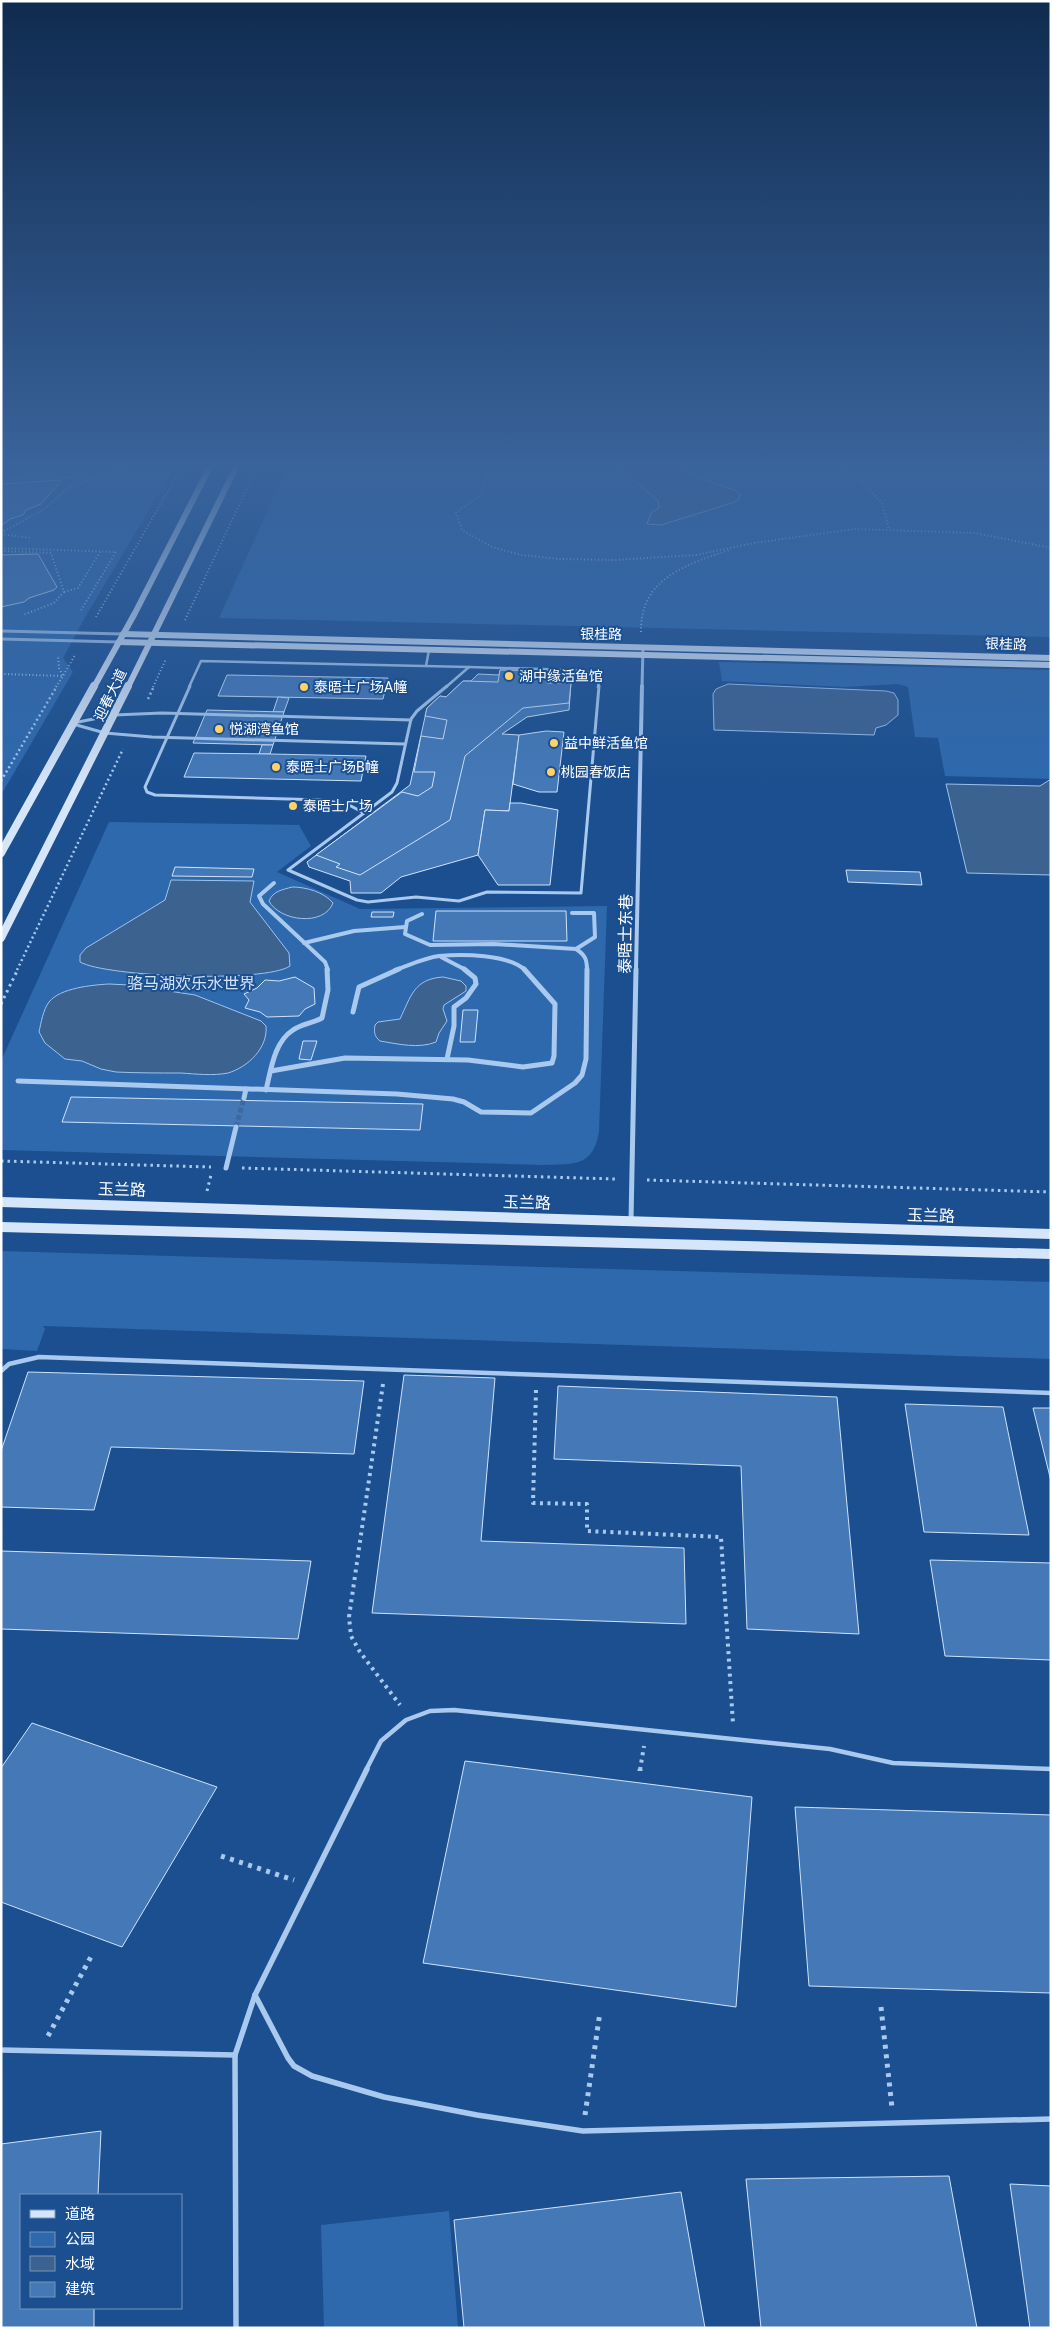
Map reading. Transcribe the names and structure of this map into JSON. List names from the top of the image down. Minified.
{"streets":{"street":["银桂路","迎春大道","泰晤士东巷","玉兰路"]},"crossings":[["银桂路","迎春大道"],["银桂路","泰晤士东巷"],["泰晤士东巷","玉兰路"]],"parks":["骆马湖欢乐水世界"],"places":["湖中缘活鱼馆","泰晤士广场A幢","悦湖湾鱼馆","益中鲜活鱼馆","泰晤士广场B幢","桃园春饭店","泰晤士广场"],"legend":["道路","公园","水域","建筑"]}
